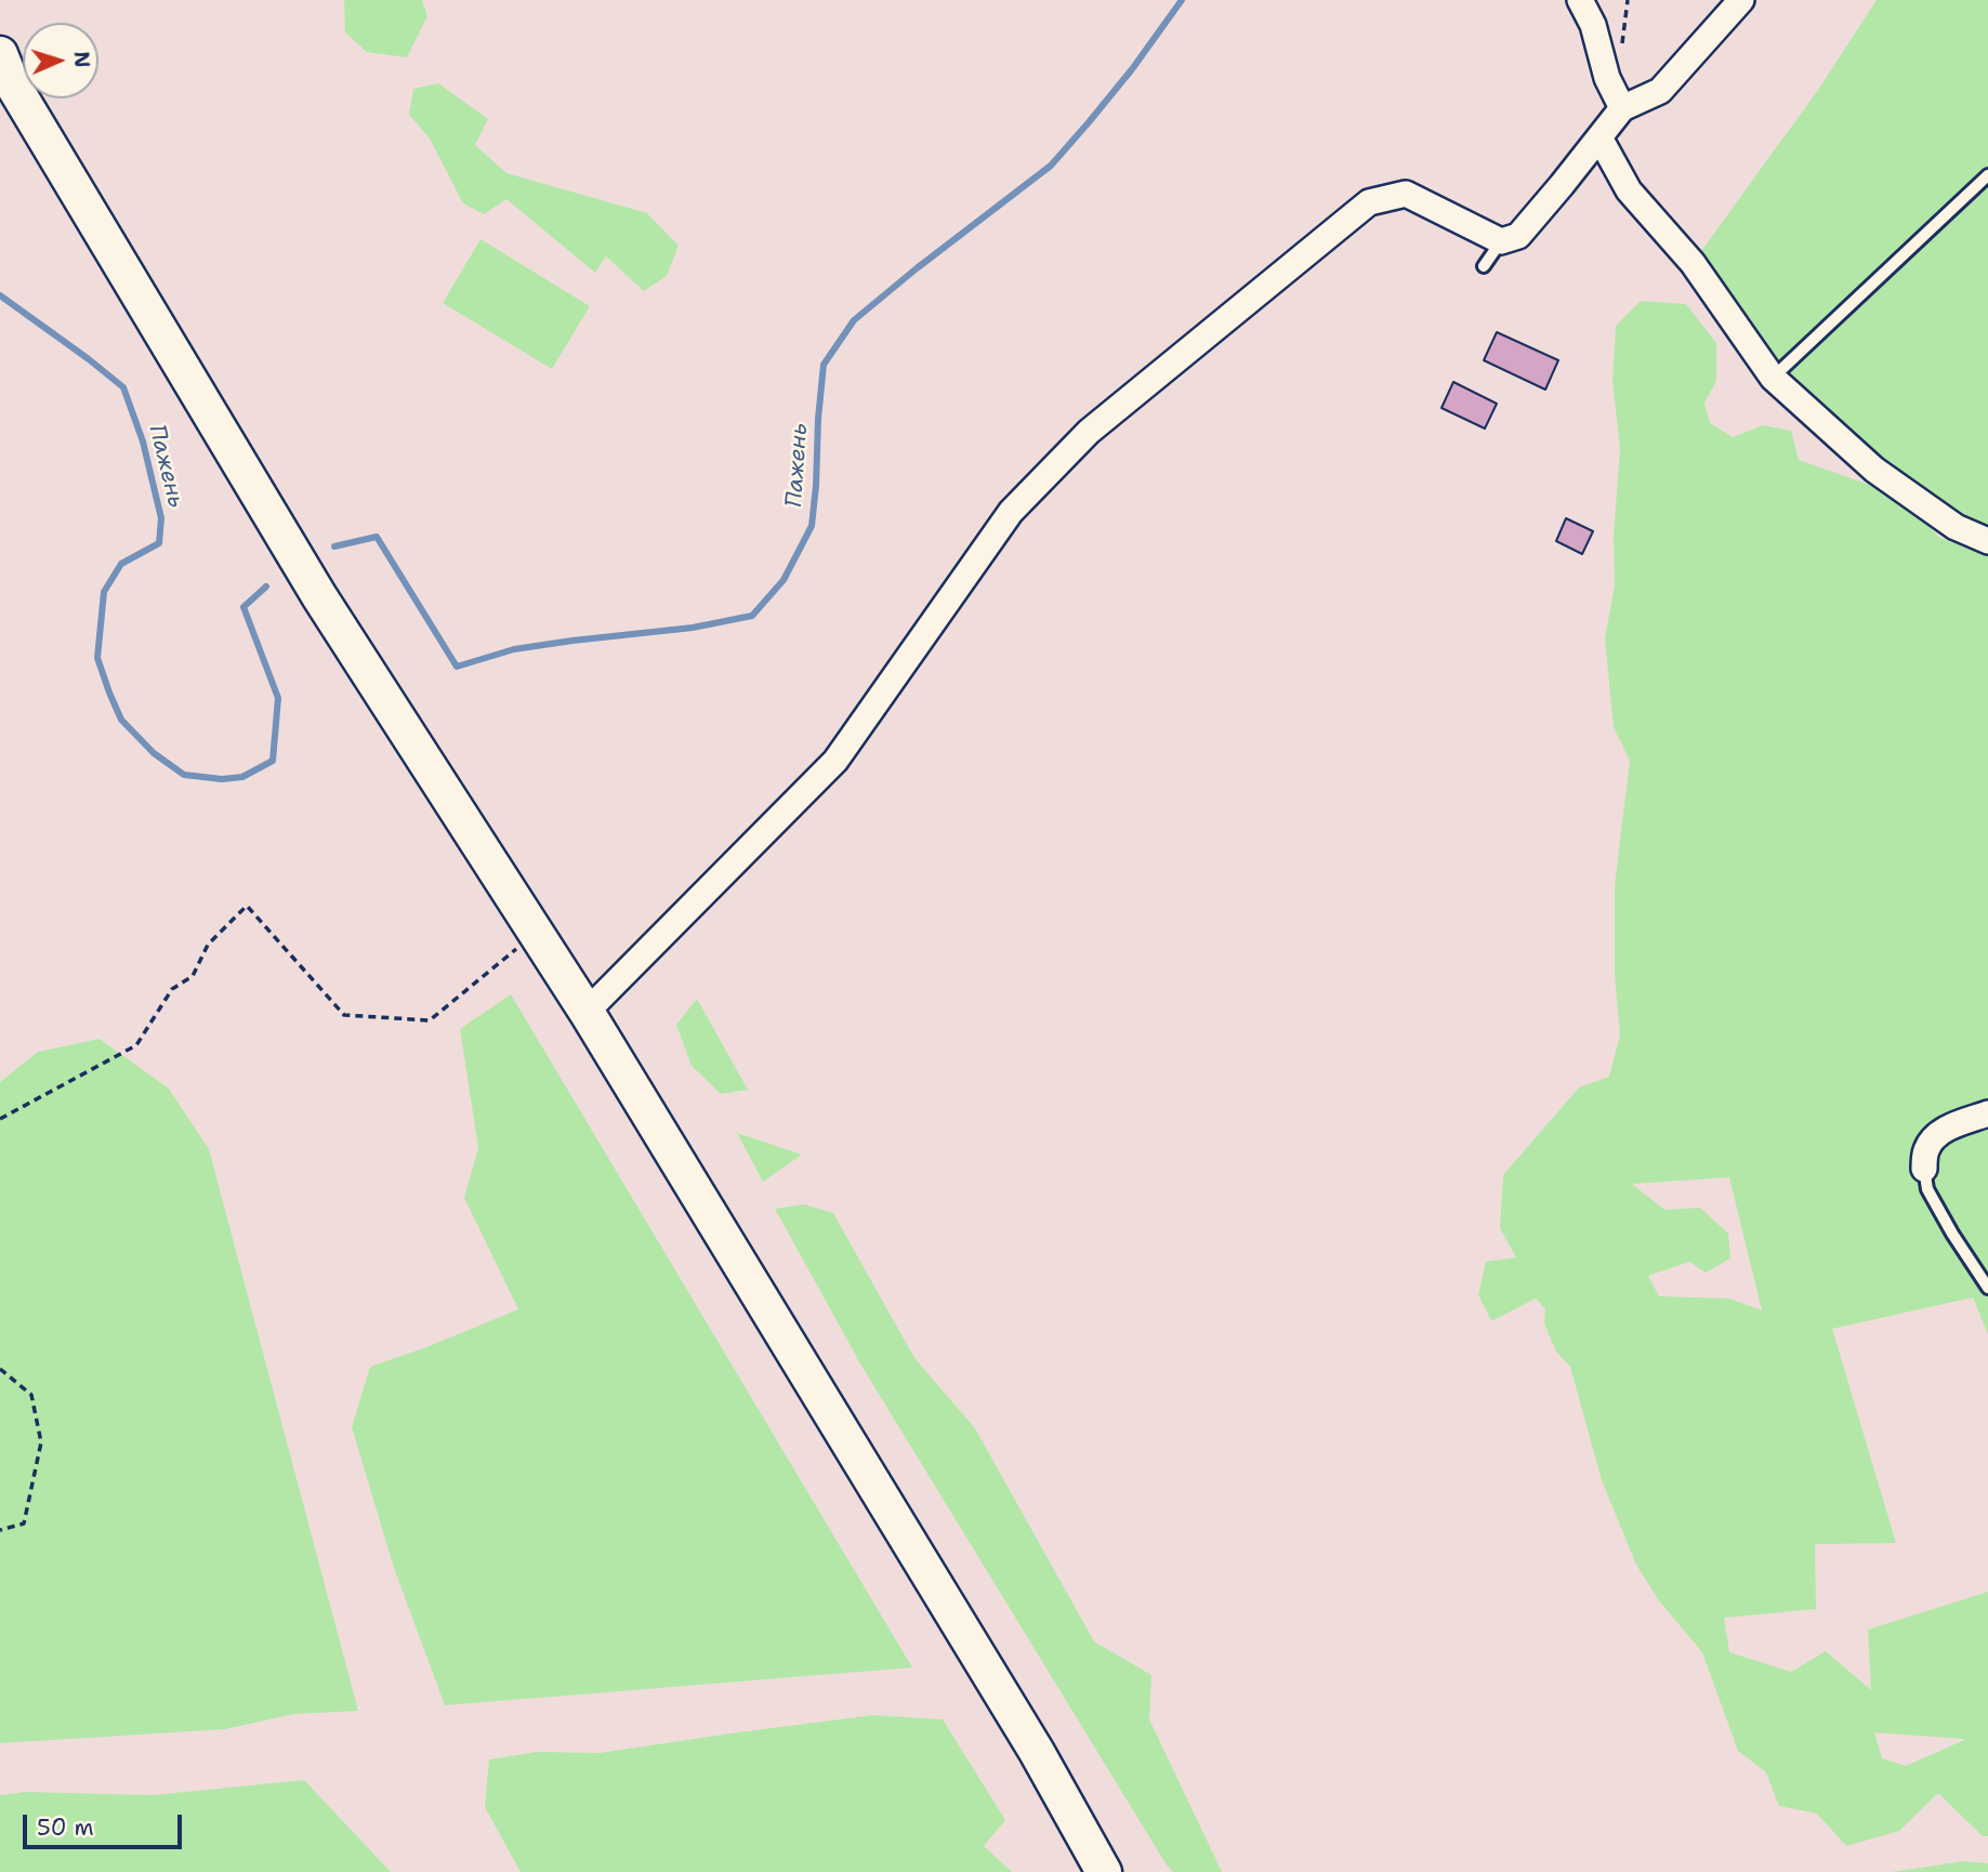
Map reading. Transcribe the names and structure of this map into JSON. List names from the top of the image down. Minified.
{"water":["Пажень"],"scale_bar":"50 m","north":"right"}
